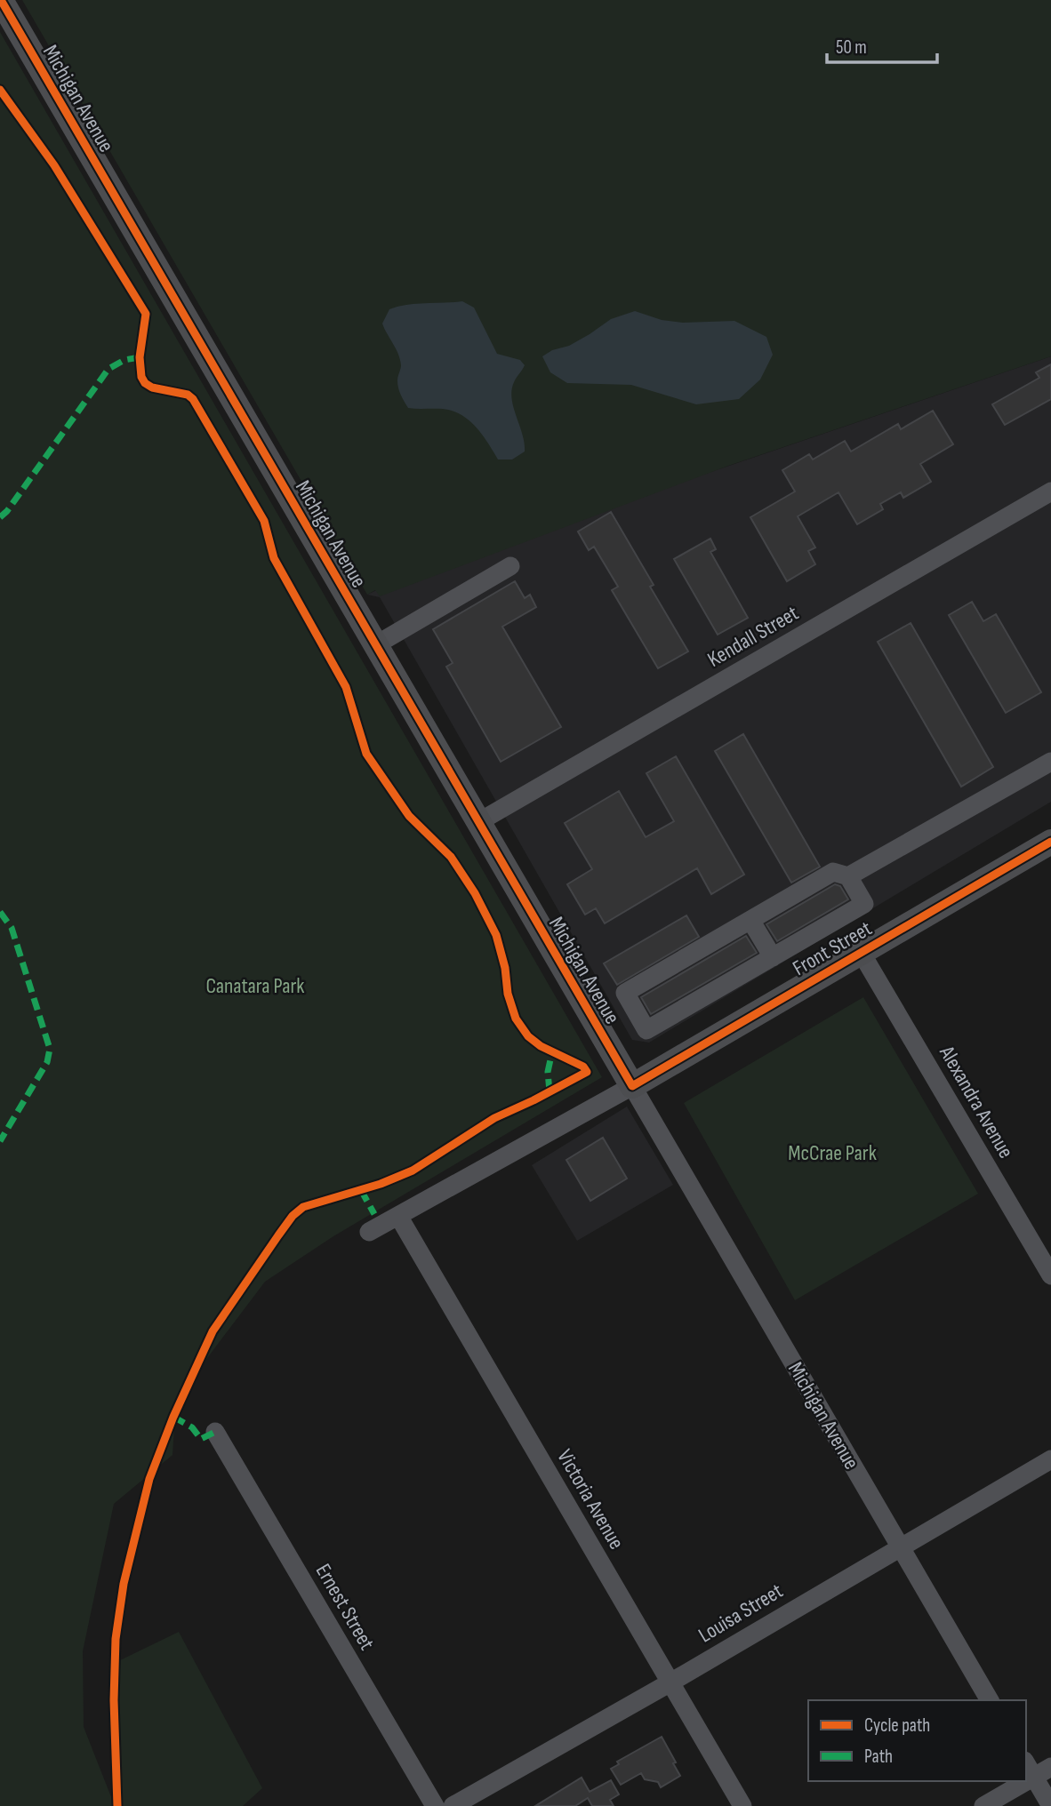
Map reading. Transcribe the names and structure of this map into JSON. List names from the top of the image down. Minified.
{"streets":{"main road":["Michigan Avenue","Front Street"],"street":["Kendall Street","Alexandra Avenue","Victoria Avenue","Ernest Street","Louisa Street"]},"crossings":[["Michigan Avenue","Kendall Street"],["Michigan Avenue","Front Street"],["Michigan Avenue","Louisa Street"],["Front Street","Alexandra Avenue"],["Front Street","Victoria Avenue"],["Victoria Avenue","Louisa Street"]],"parks":["Canatara Park","McCrae Park"],"legend":["Cycle path","Path"],"scale_bar":"50 m"}
